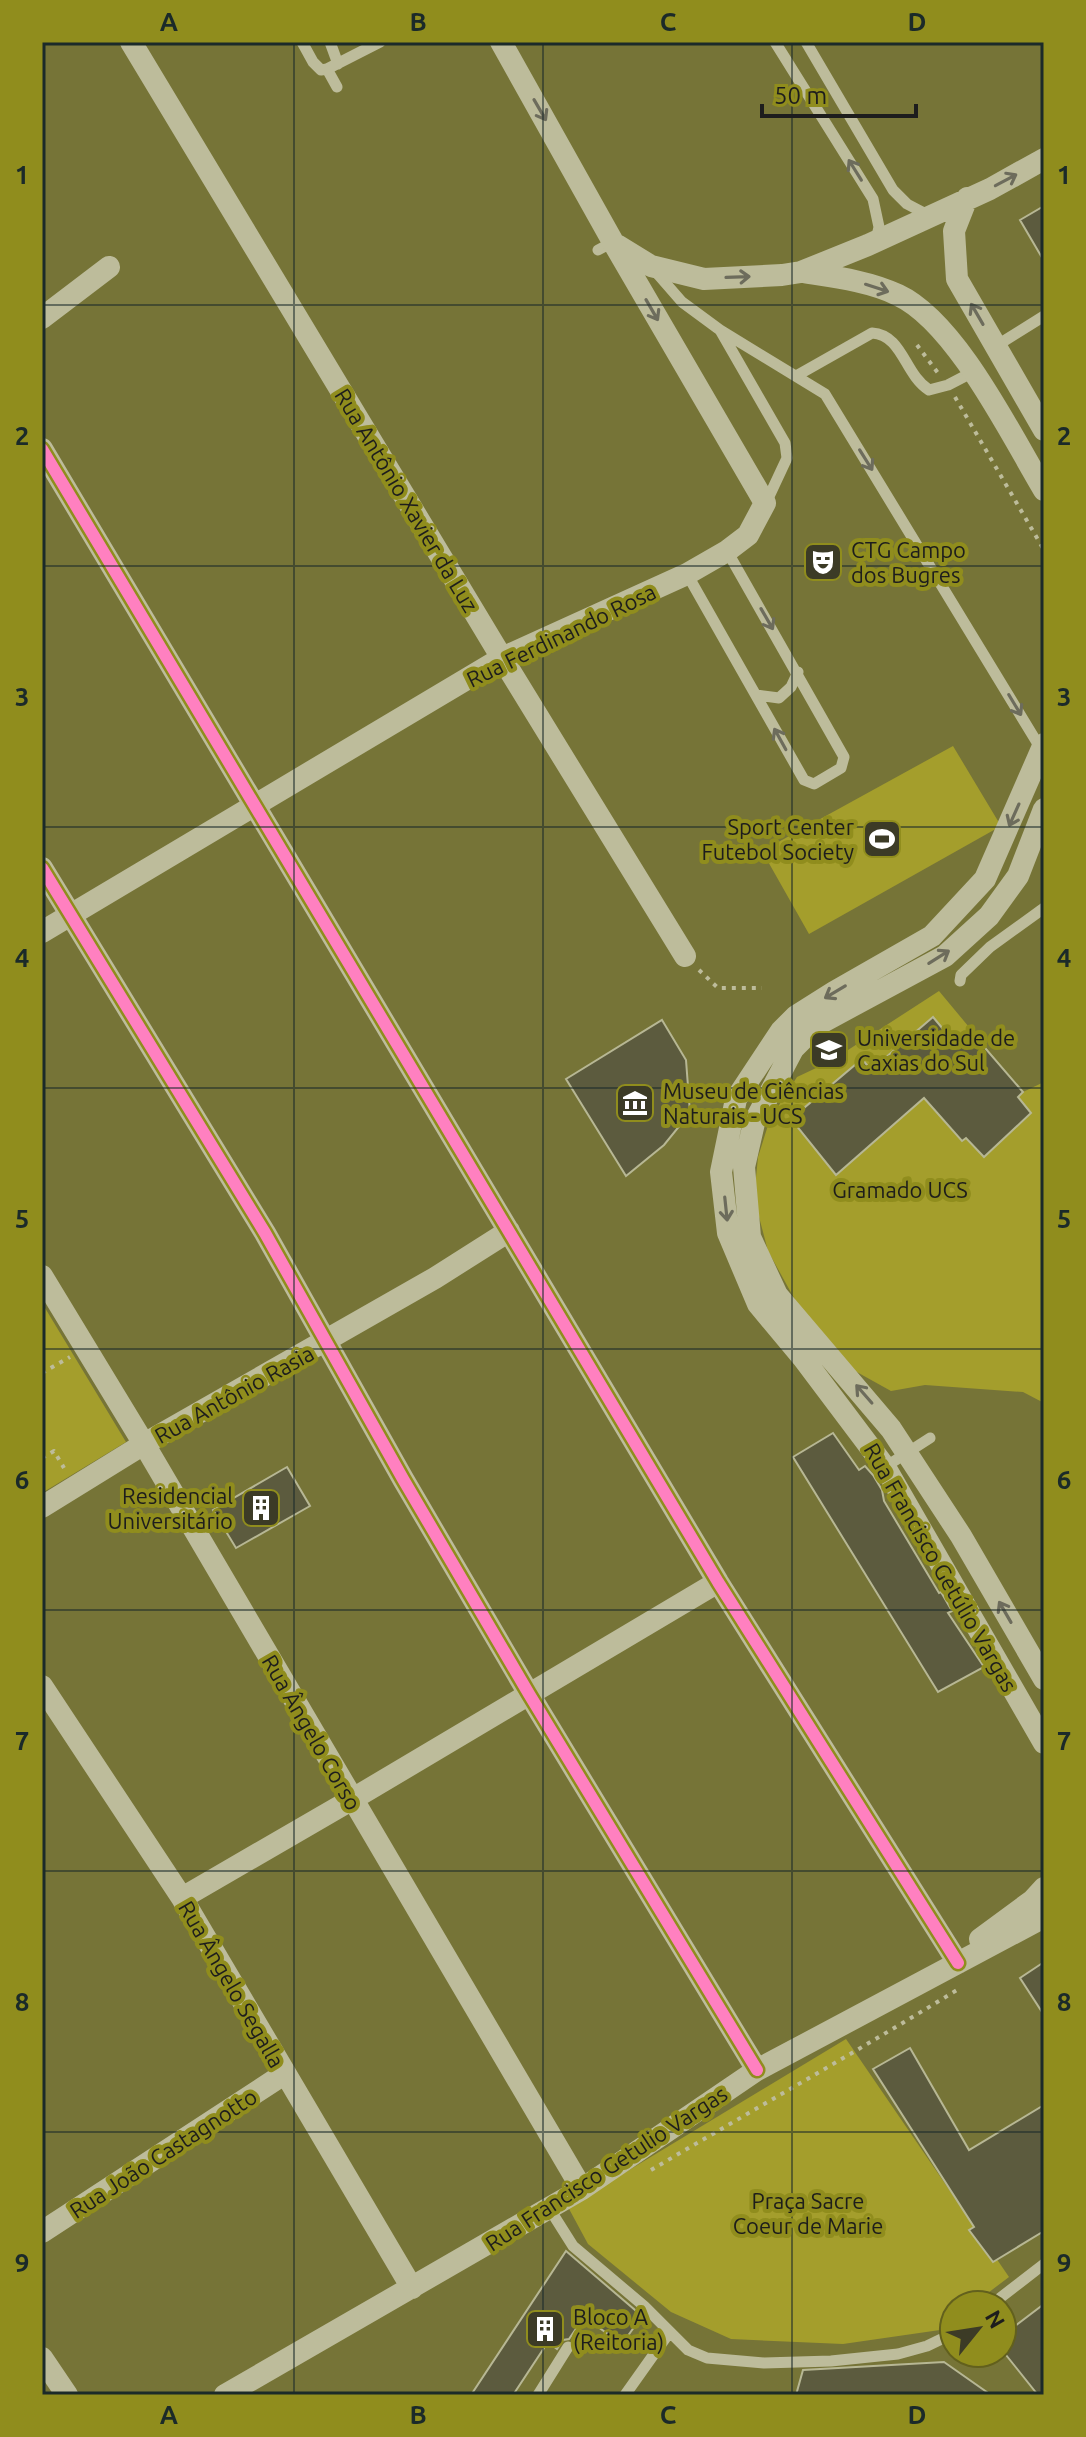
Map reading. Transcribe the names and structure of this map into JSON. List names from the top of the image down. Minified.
{"streets":{"street":["Rua Antônio Xavier da Luz","Rua Ferdinando Rosa","Rua Antônio Rasia","Rua Francisco Getúlio Vargas","Rua Ângelo Corso","Rua Ângelo Segalla","Rua João Castagnotto","Rua Francisco Getulio Vargas"]},"crossings":[["Rua Antônio Xavier da Luz","Rua Ferdinando Rosa"],["Rua Antônio Rasia","Rua Ângelo Corso"],["Rua Ângelo Corso","Rua Francisco Getulio Vargas"],["Rua Ângelo Segalla","Rua João Castagnotto"],["Rua Ângelo Segalla","Rua Francisco Getulio Vargas"]],"parks":["Gramado UCS","Praça Sacre Coeur de Marie"],"places":{"theatre":["CTG Campo dos Bugres"],"sports":["Sport Center Futebol Society"],"school or university":["Universidade de Caxias do Sul"],"museum":["Museu de Ciências Naturais - UCS"],"building":["Residencial Universitário","Bloco A (Reitoria)"]},"scale_bar":"50 m","north":"top right","grid":{"columns":["A","B","C","D"],"rows":["1","2","3","4","5","6","7","8","9"]}}
